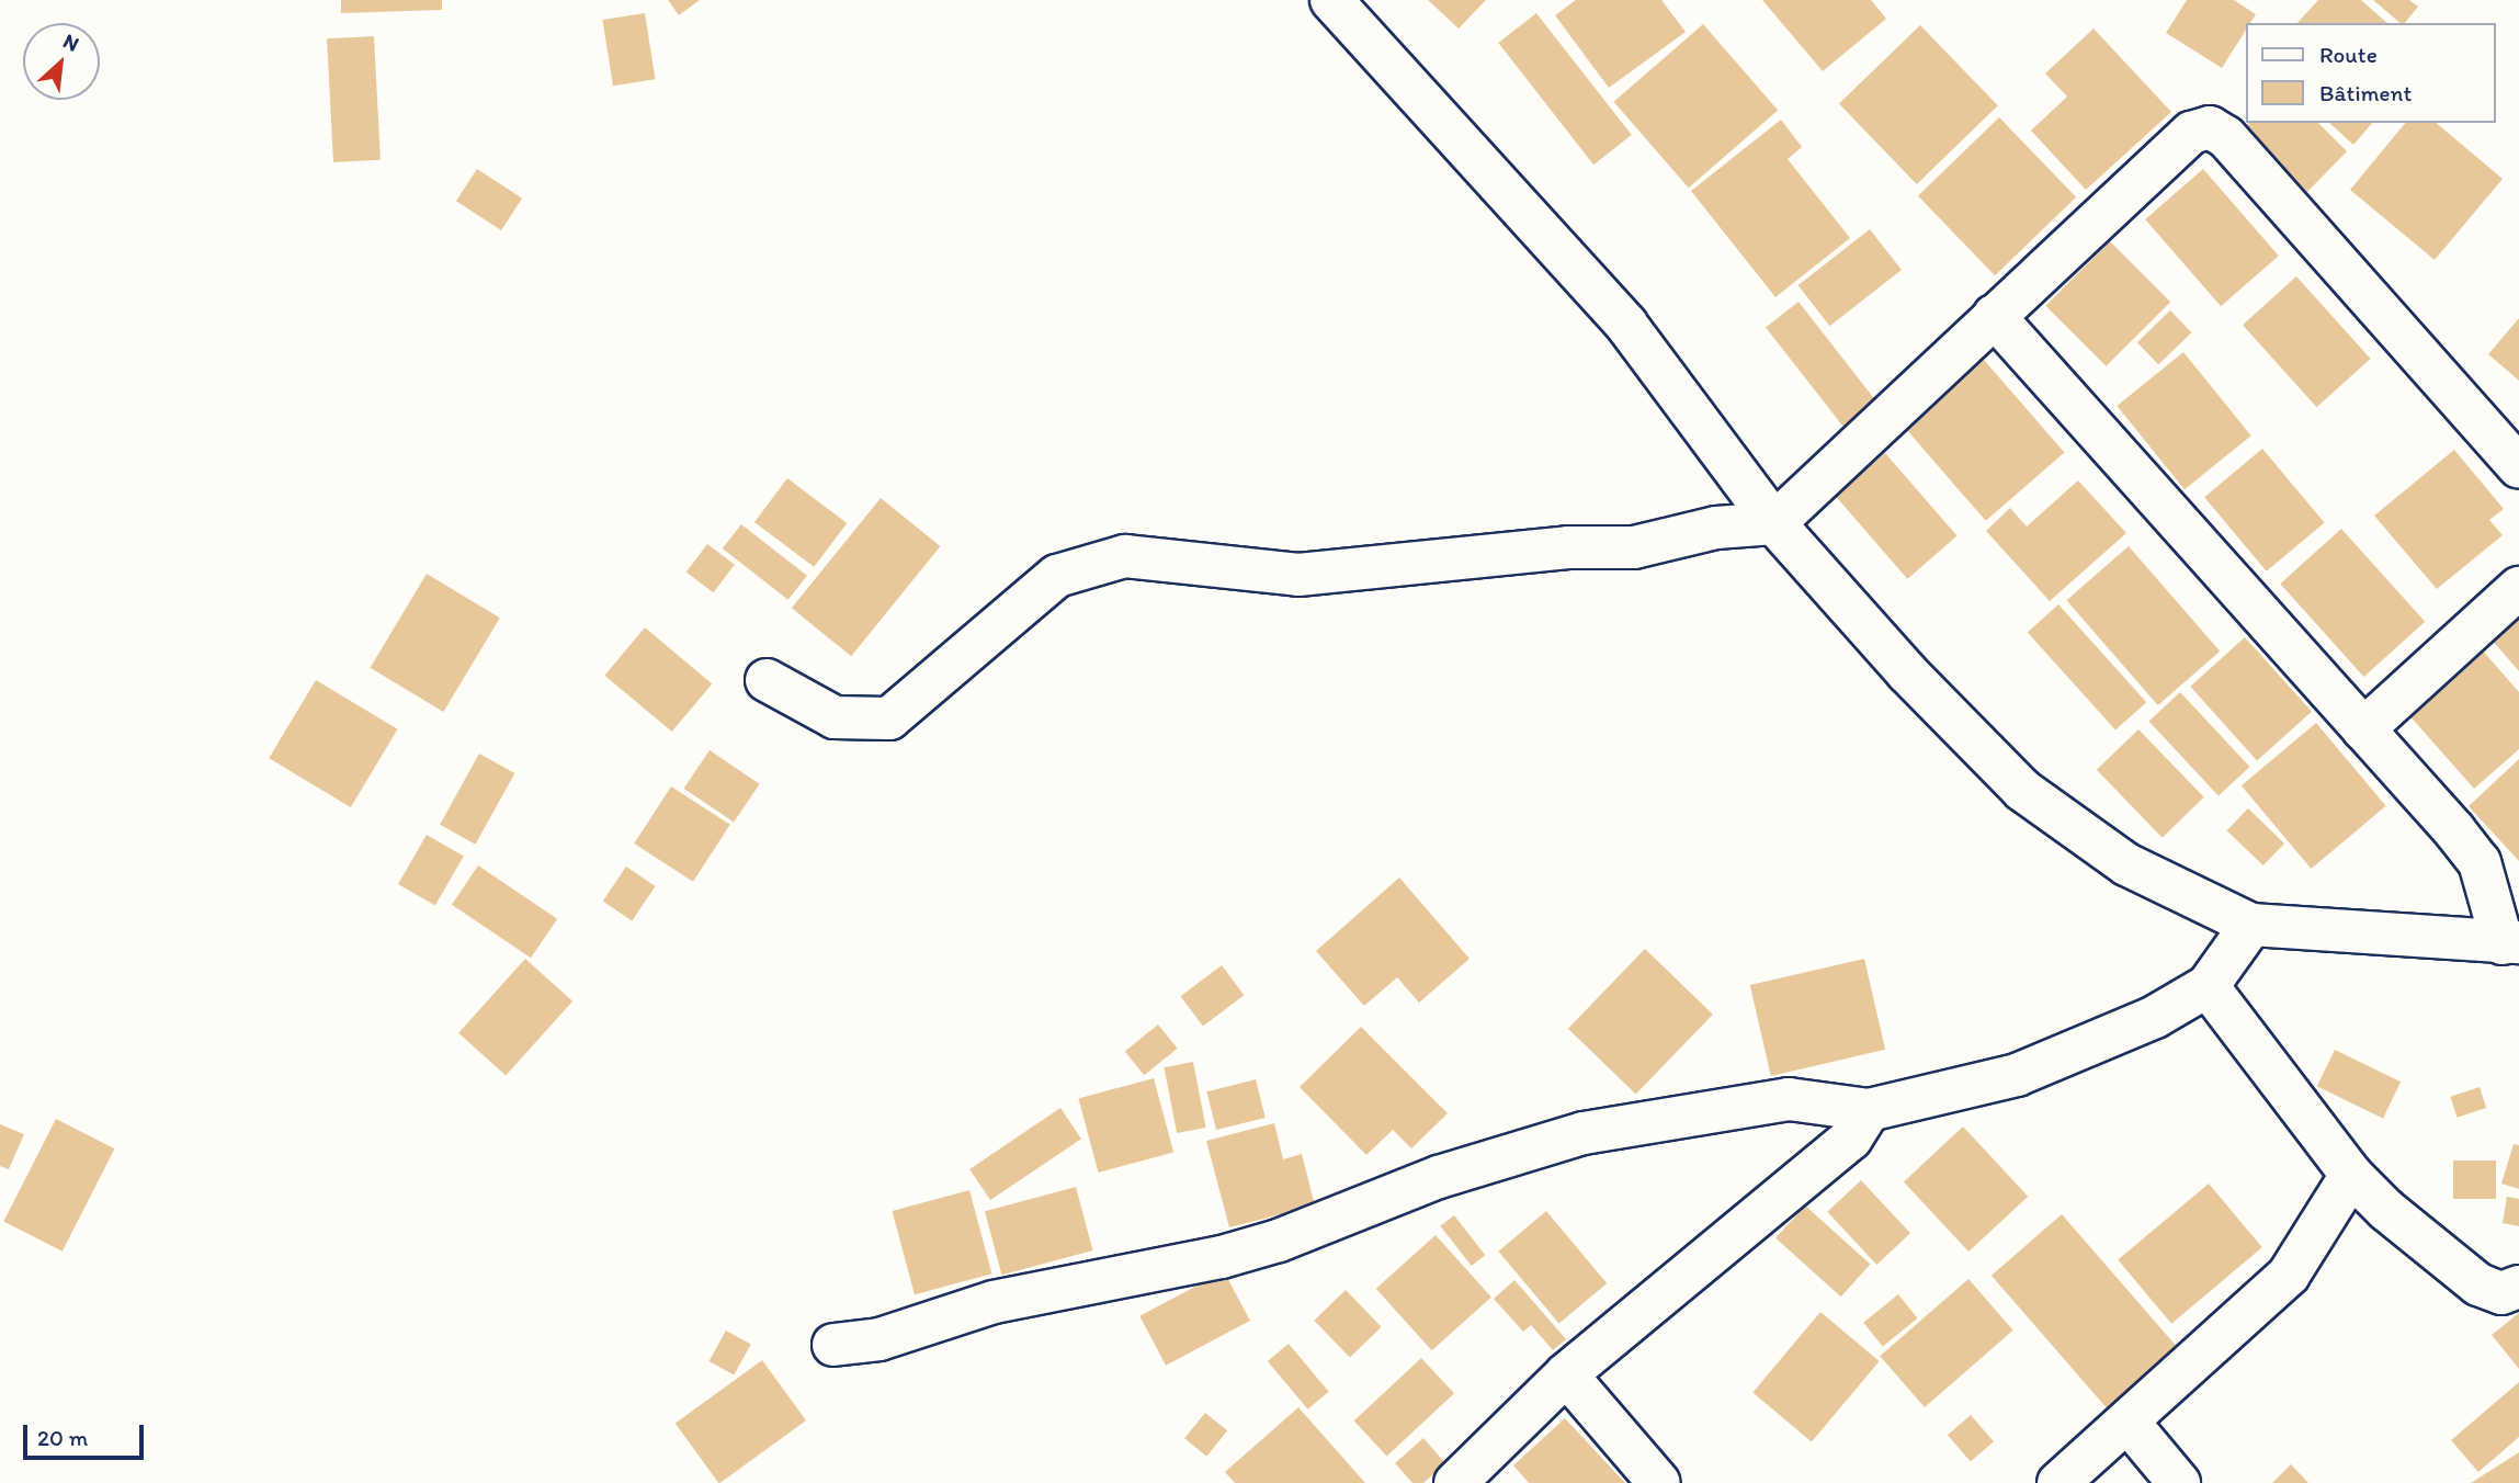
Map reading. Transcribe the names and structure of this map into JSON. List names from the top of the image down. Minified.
{"legend":["Route","Bâtiment"],"scale_bar":"20 m","north":"top right"}
